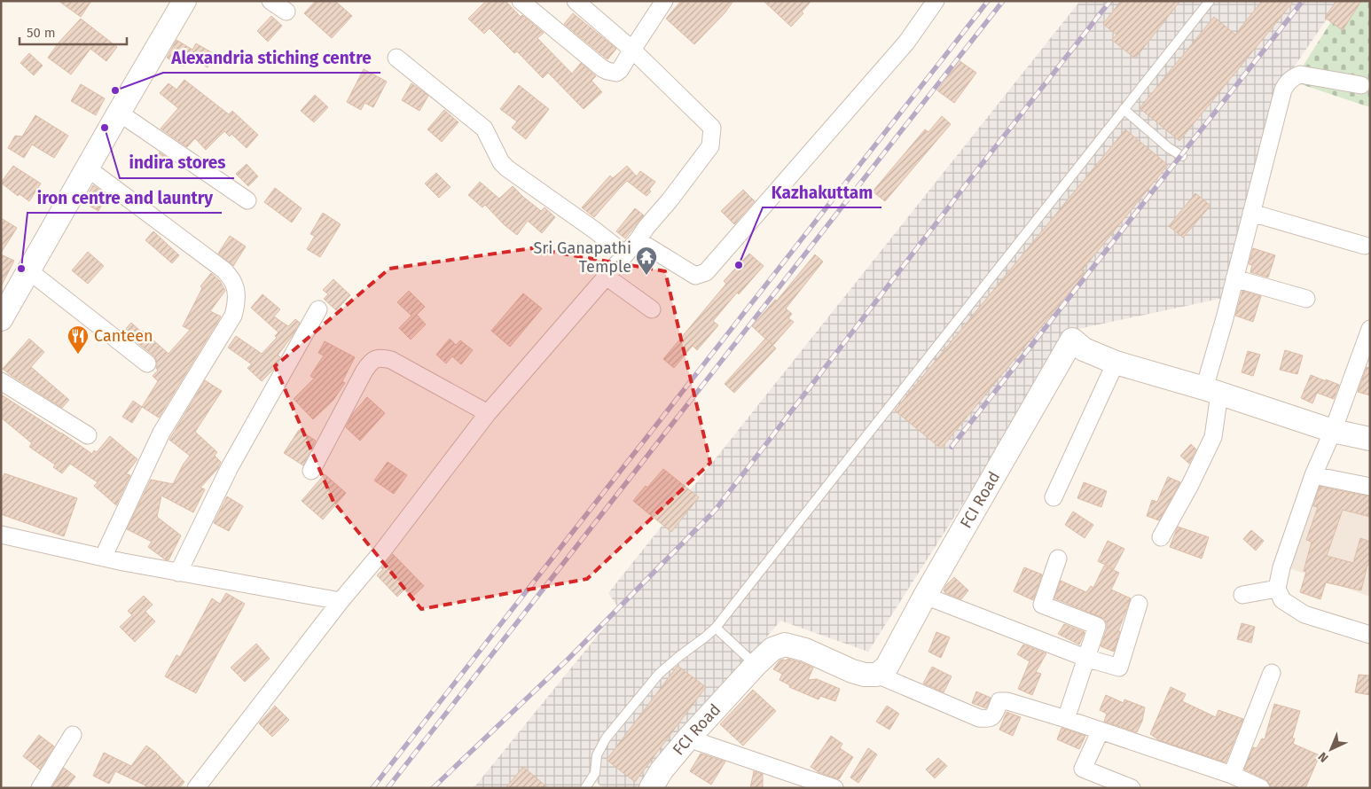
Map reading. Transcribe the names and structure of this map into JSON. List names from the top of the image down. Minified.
{"streets":{"street":["FCI Road"]},"places":{"other":["Alexandria stiching centre","indira stores","Kazhakuttam","iron centre and launtry"],"temple":["Sri Ganapathi Temple"],"restaurant":["Canteen"]},"scale_bar":"50 m","north":"bottom left"}
